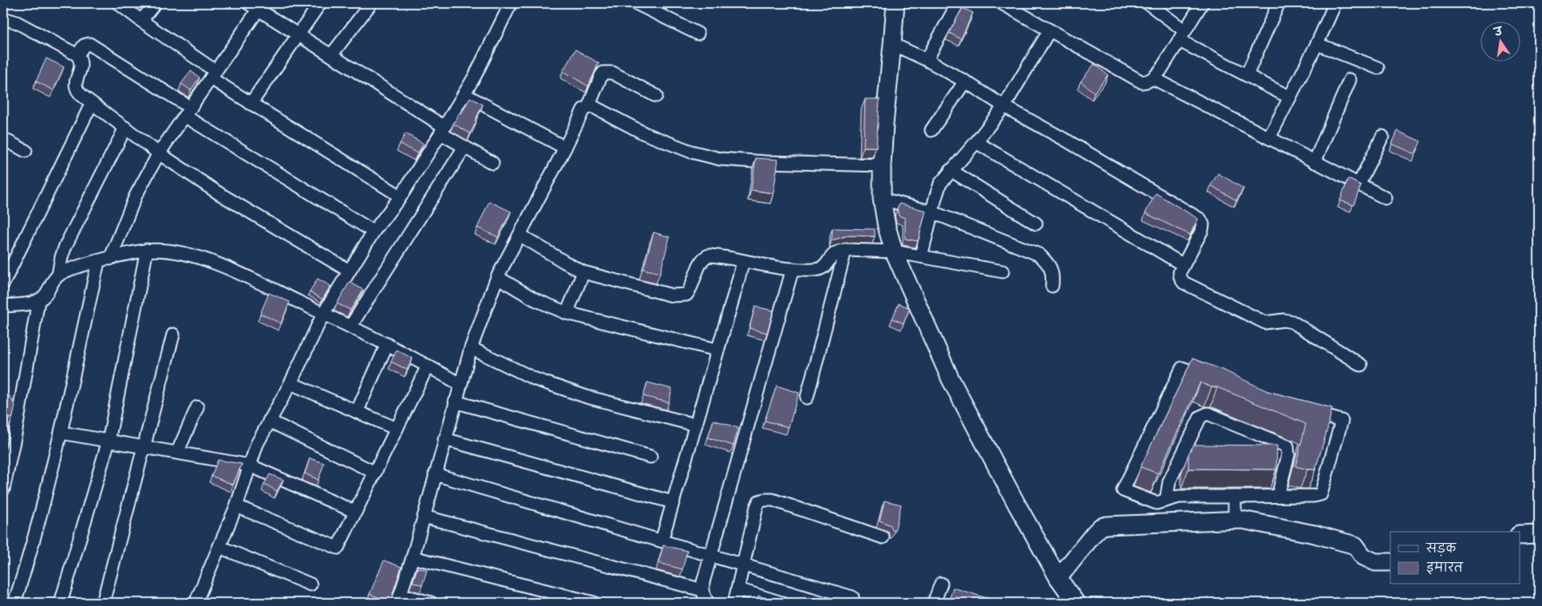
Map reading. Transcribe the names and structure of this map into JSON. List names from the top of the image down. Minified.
{"legend":["सड़क","इमारत"],"north":"top"}
